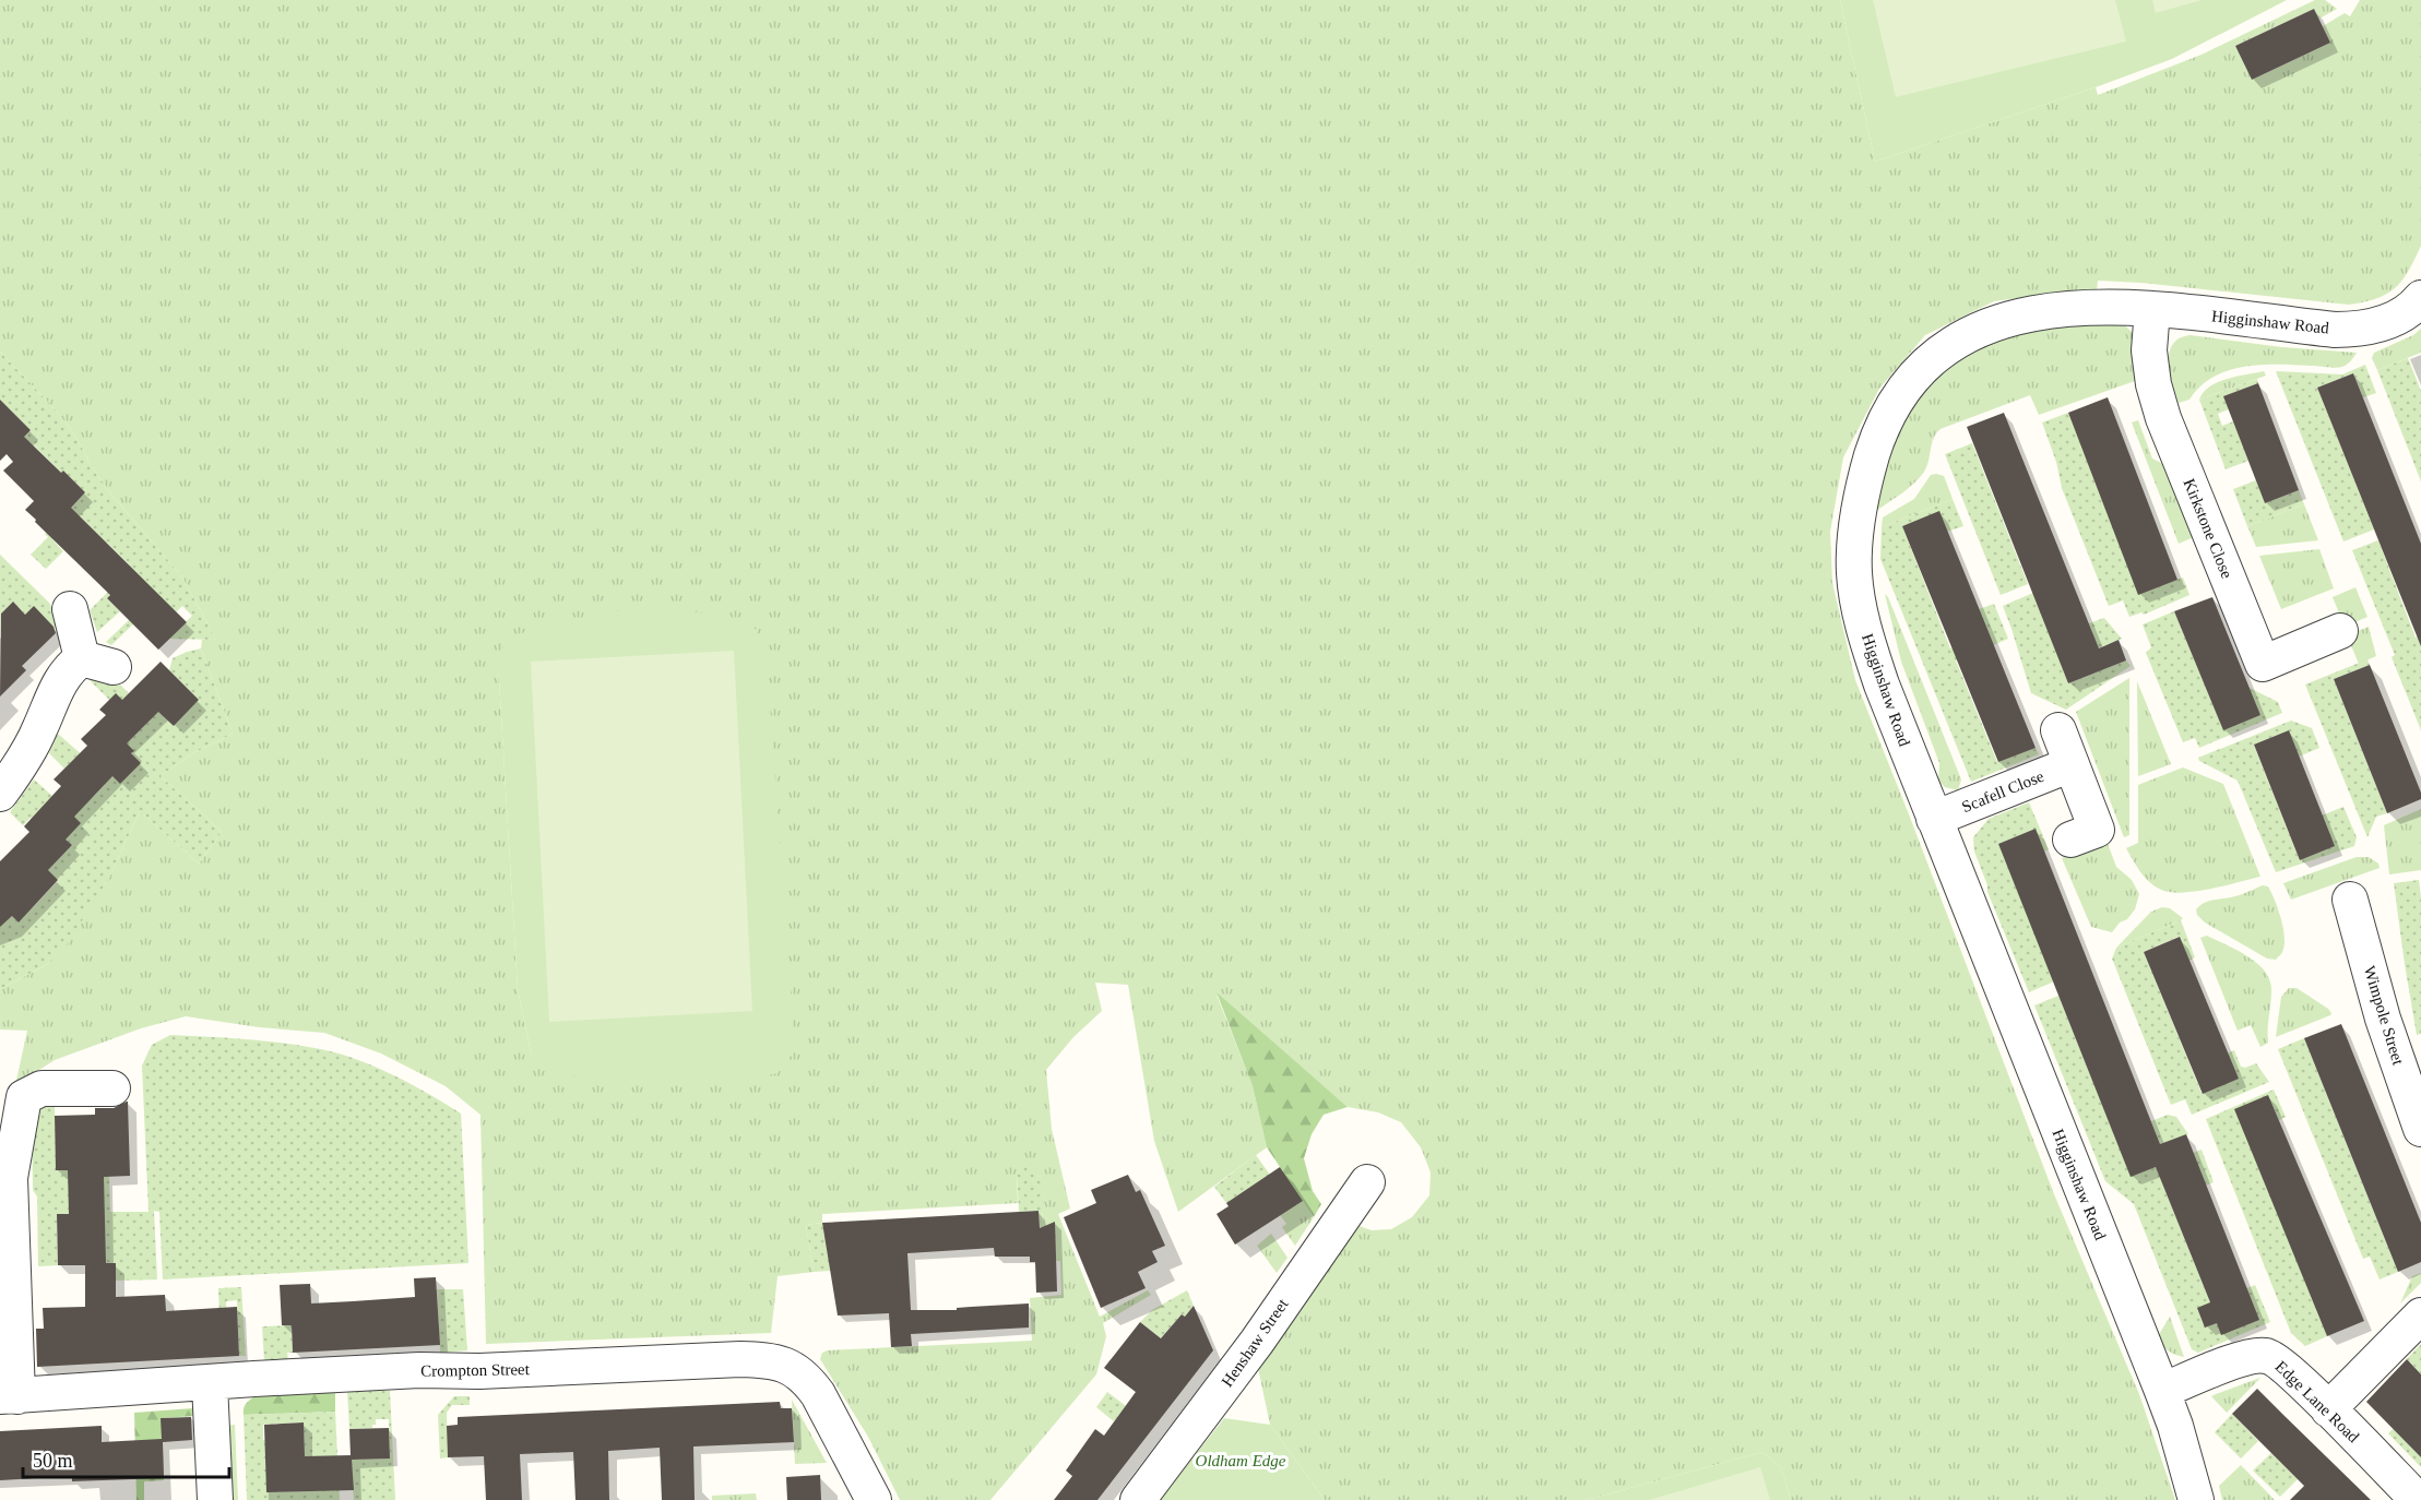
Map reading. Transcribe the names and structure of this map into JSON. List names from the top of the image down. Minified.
{"streets":{"street":["Higginshaw Road","Kirkstone Close","Scafell Close","Wimpole Street","Henshaw Street","Crompton Street","Edge Lane Road"]},"crossings":[["Higginshaw Road","Kirkstone Close"],["Higginshaw Road","Scafell Close"],["Higginshaw Road","Edge Lane Road"]],"parks":["Oldham Edge"],"scale_bar":"50 m"}
